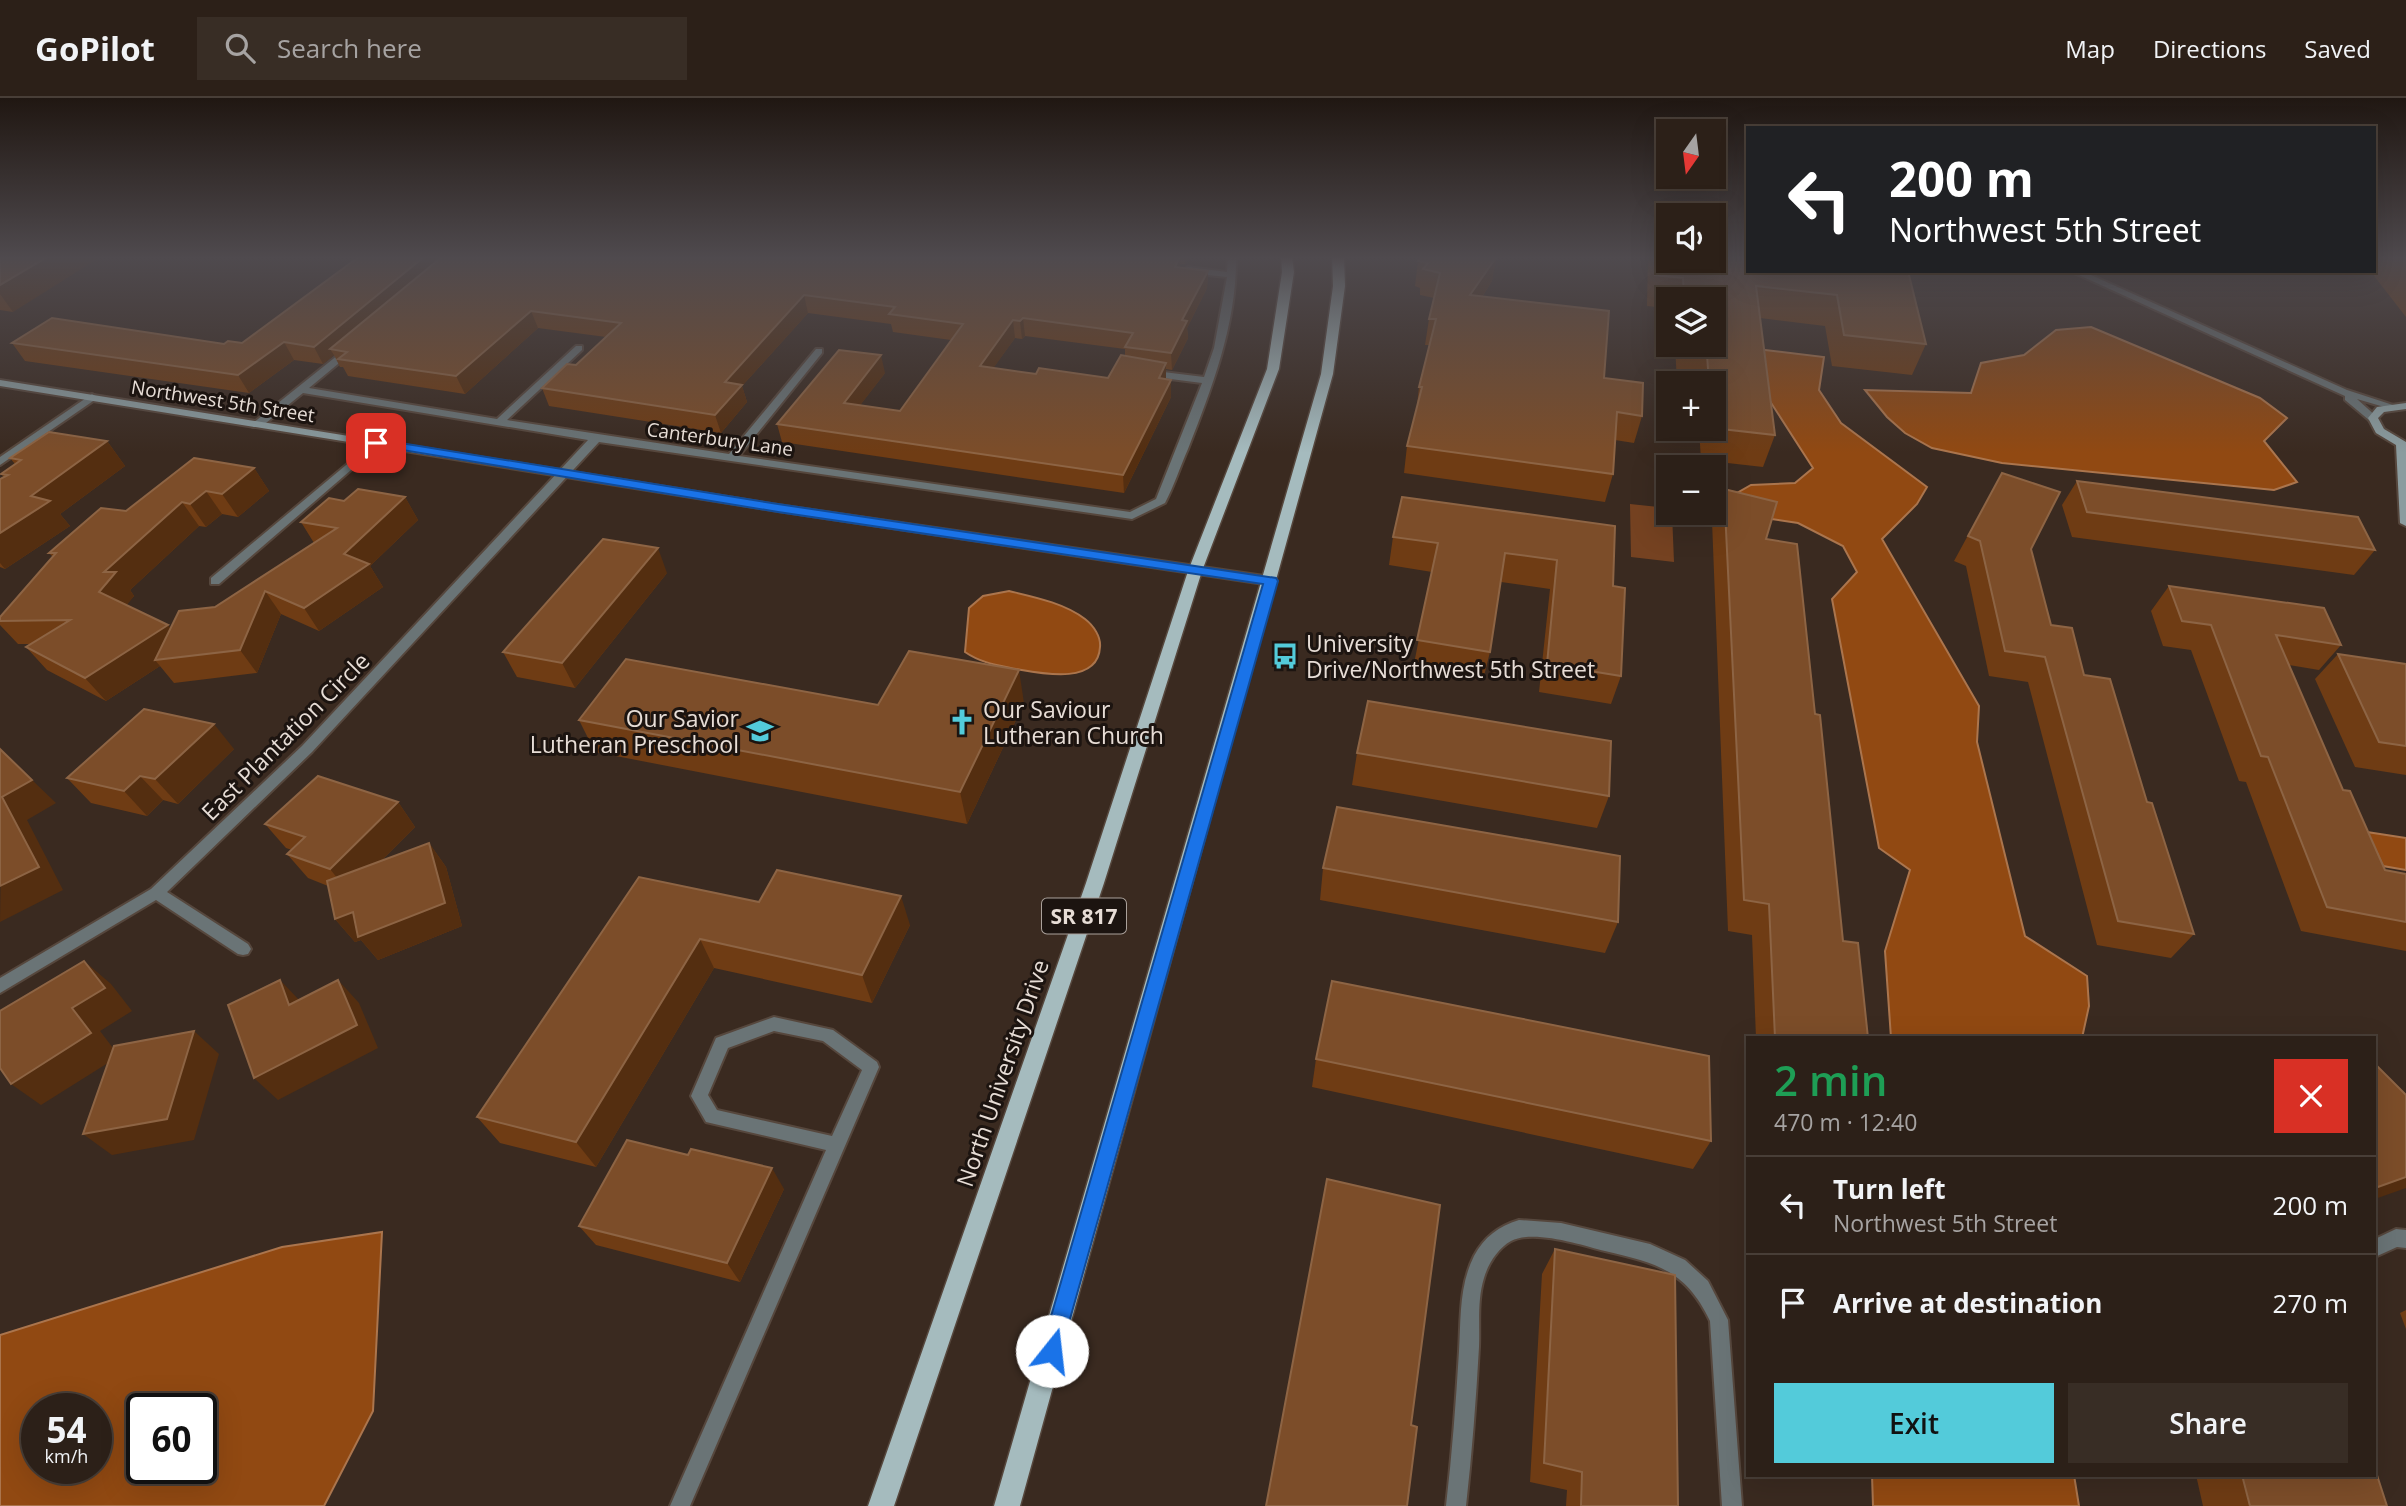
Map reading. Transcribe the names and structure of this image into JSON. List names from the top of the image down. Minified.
{"streets":{"main road":["SR 817","North University Drive"],"street":["Northwest 5th Street","Canterbury Lane","East Plantation Circle"]},"crossings":[["Northwest 5th Street","East Plantation Circle"],["Northwest 5th Street","North University Drive"],["Canterbury Lane","East Plantation Circle"]],"places":{"bus stop":["University Drive/Northwest 5th Street"],"church":["Our Saviour Lutheran Church"],"school or university":["Our Savior Lutheran Preschool"]},"north":"bottom","page":{"header":"GoPilot","search":"Search here","nav":["Map","Directions","Saved"],"map_buttons":["+","−"],"turn":["200 m","Northwest 5th Street"],"heading":["2 min","470 m · 12:40"],"list":[{"name":"Turn left","note":"Northwest 5th Street","value":"200 m"},{"name":"Arrive at destination","value":"270 m"}],"buttons":["Exit","Share"],"speed":"54 km/h","limit":"60"}}
